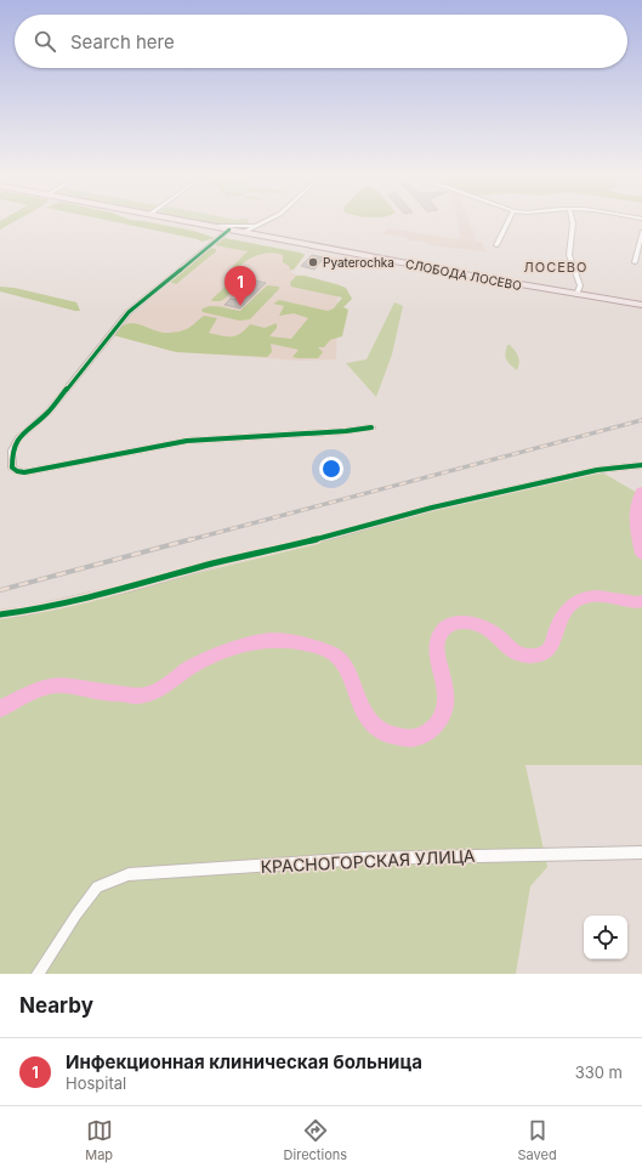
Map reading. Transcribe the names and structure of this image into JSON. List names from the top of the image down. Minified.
{"streets":{"main road":["СЛОБОДА ЛОСЕВО"],"street":["КРАСНОГОРСКАЯ УЛИЦА"]},"districts":["ЛОСЕВО"],"places":["Pyaterochka"],"page":{"search":"Search here","pins":"1","heading":"Nearby","list":[{"mark":"1","name":"Инфекционная клиническая больница","note":"Hospital","value":"330 m"}],"nav":["Map","Directions","Saved"]}}
